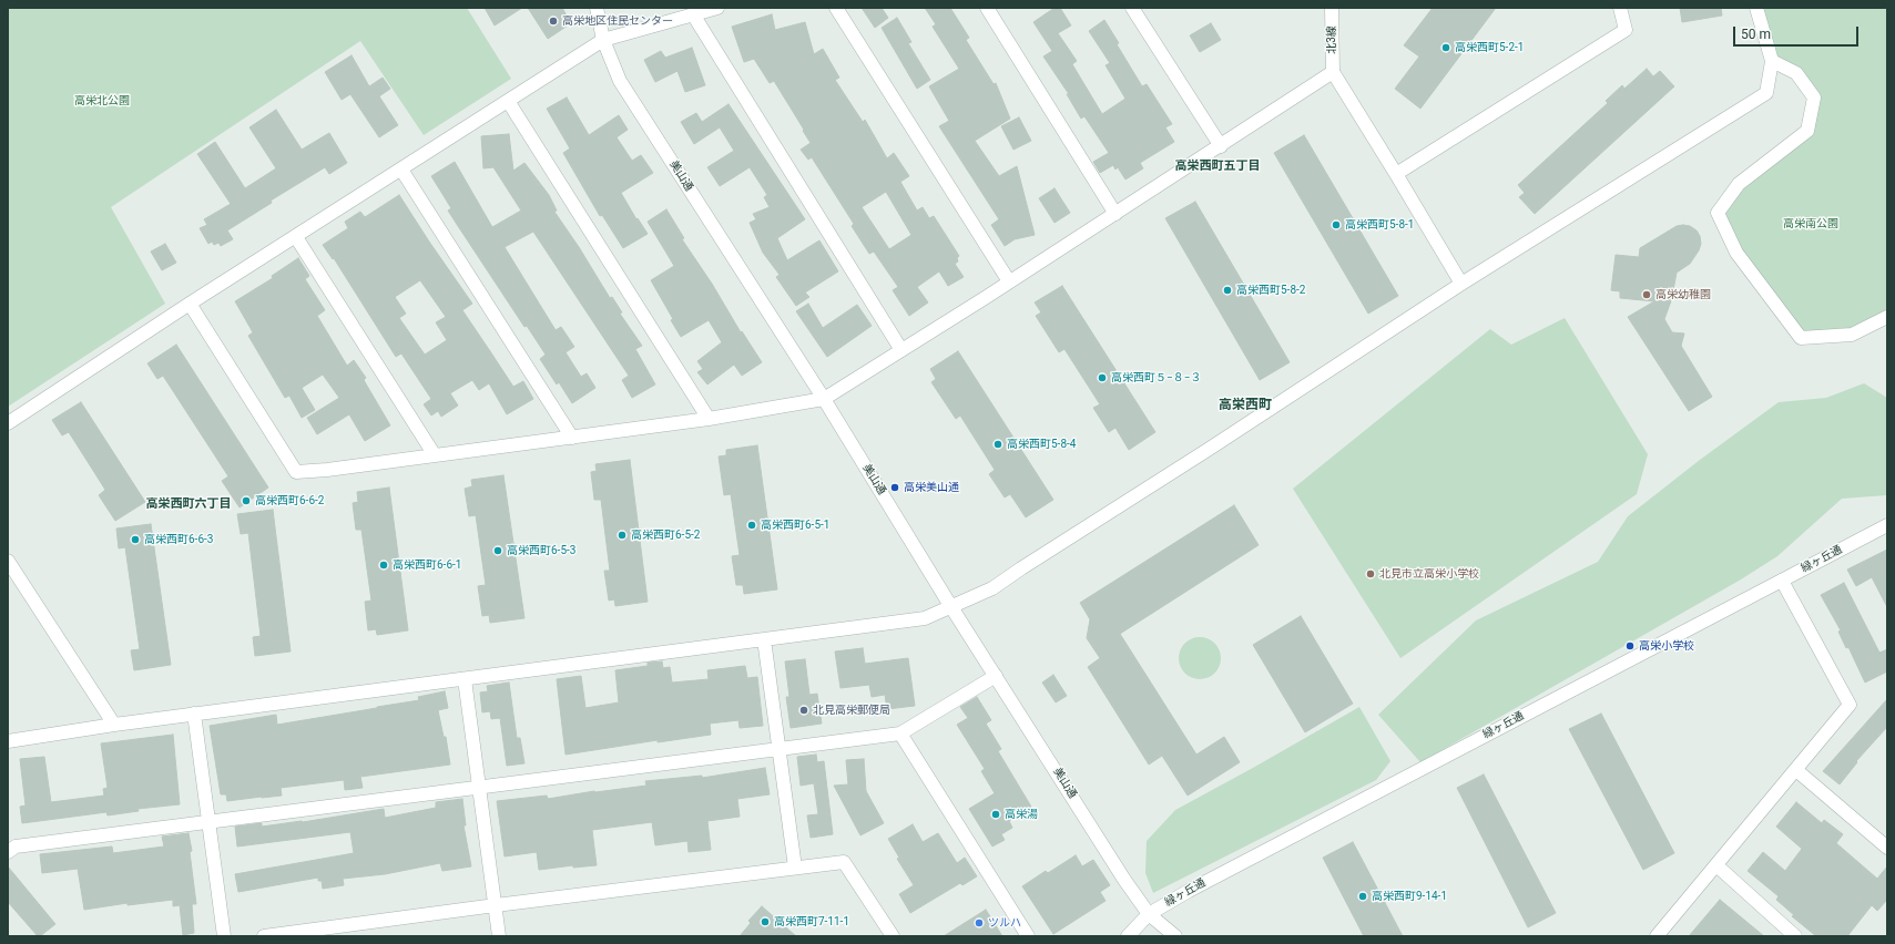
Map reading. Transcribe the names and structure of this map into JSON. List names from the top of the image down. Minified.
{"streets":{"street":["北3線","美山通","緑ヶ丘通"]},"crossings":[["美山通","緑ヶ丘通"]],"districts":["高栄西町五丁目","高栄西町","高栄西町六丁目"],"parks":["高栄北公園","高栄南公園"],"places":["高栄地区住民センター","高栄西町5-2-1","高栄西町5-8-1","高栄西町5-8-2","高栄幼稚園","高栄西町５−８−３","高栄西町5-8-4","高栄美山通","高栄西町6-6-2","高栄西町6-5-1","高栄西町6-5-2","高栄西町6-6-3","高栄西町6-5-3","高栄西町6-6-1","北見市立高栄小学校","高栄小学校","北見高栄郵便局","高栄湯","高栄西町9-14-1","高栄西町7-11-1","ツルハ"],"scale_bar":"50 m"}
